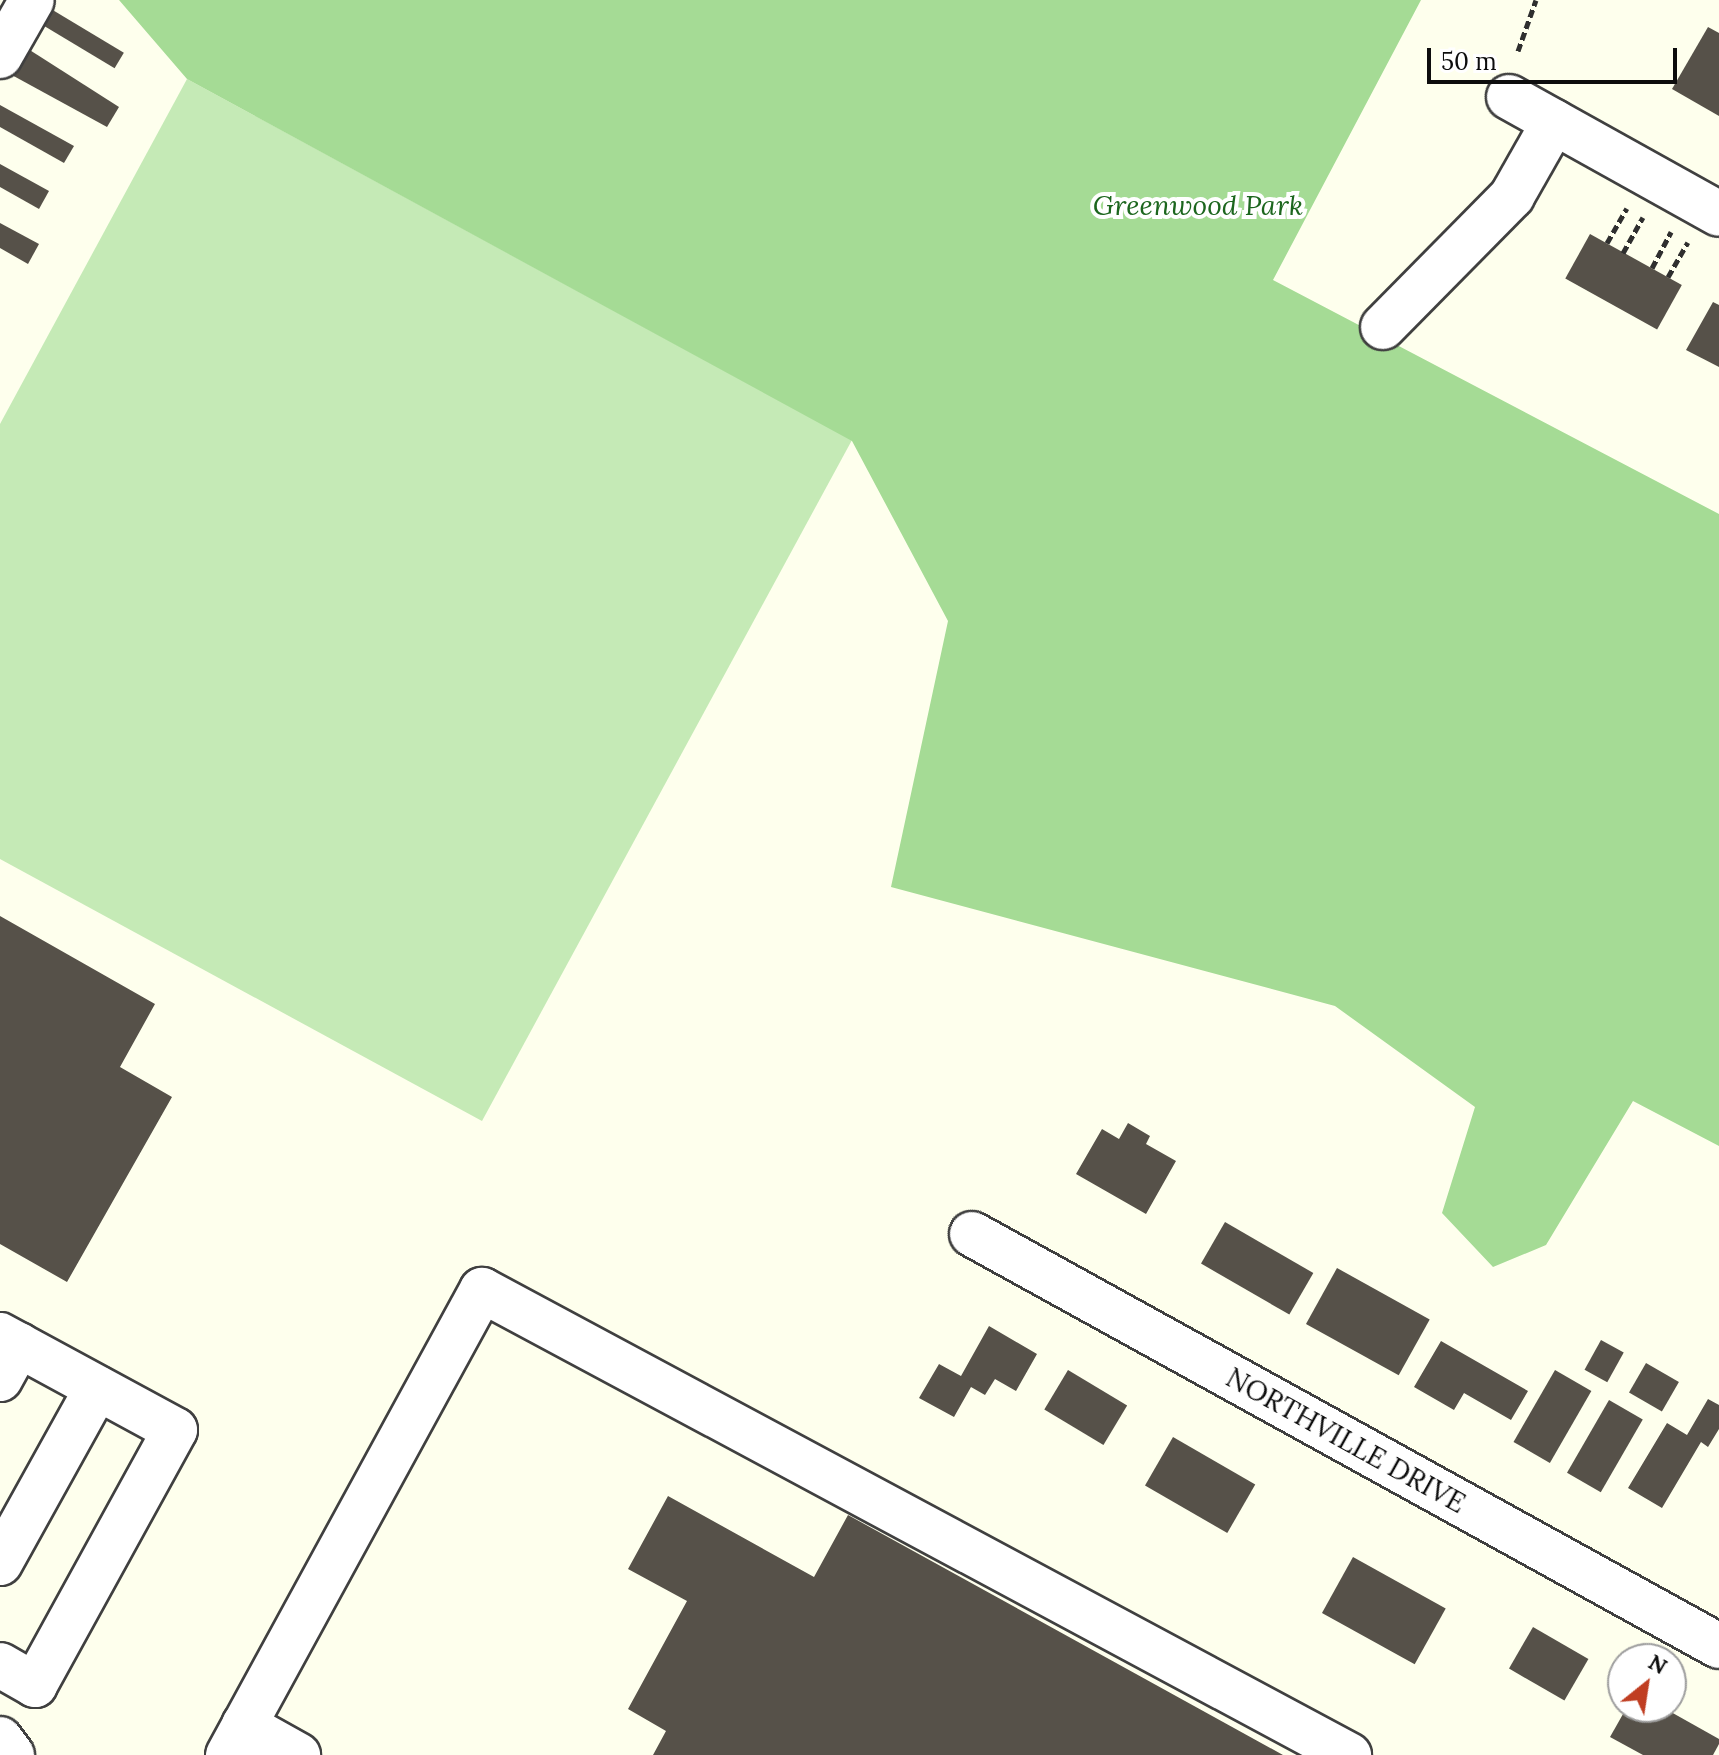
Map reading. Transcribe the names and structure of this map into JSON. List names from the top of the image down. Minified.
{"streets":{"street":["NORTHVILLE DRIVE"]},"parks":["Greenwood Park"],"scale_bar":"50 m","north":"top right"}
